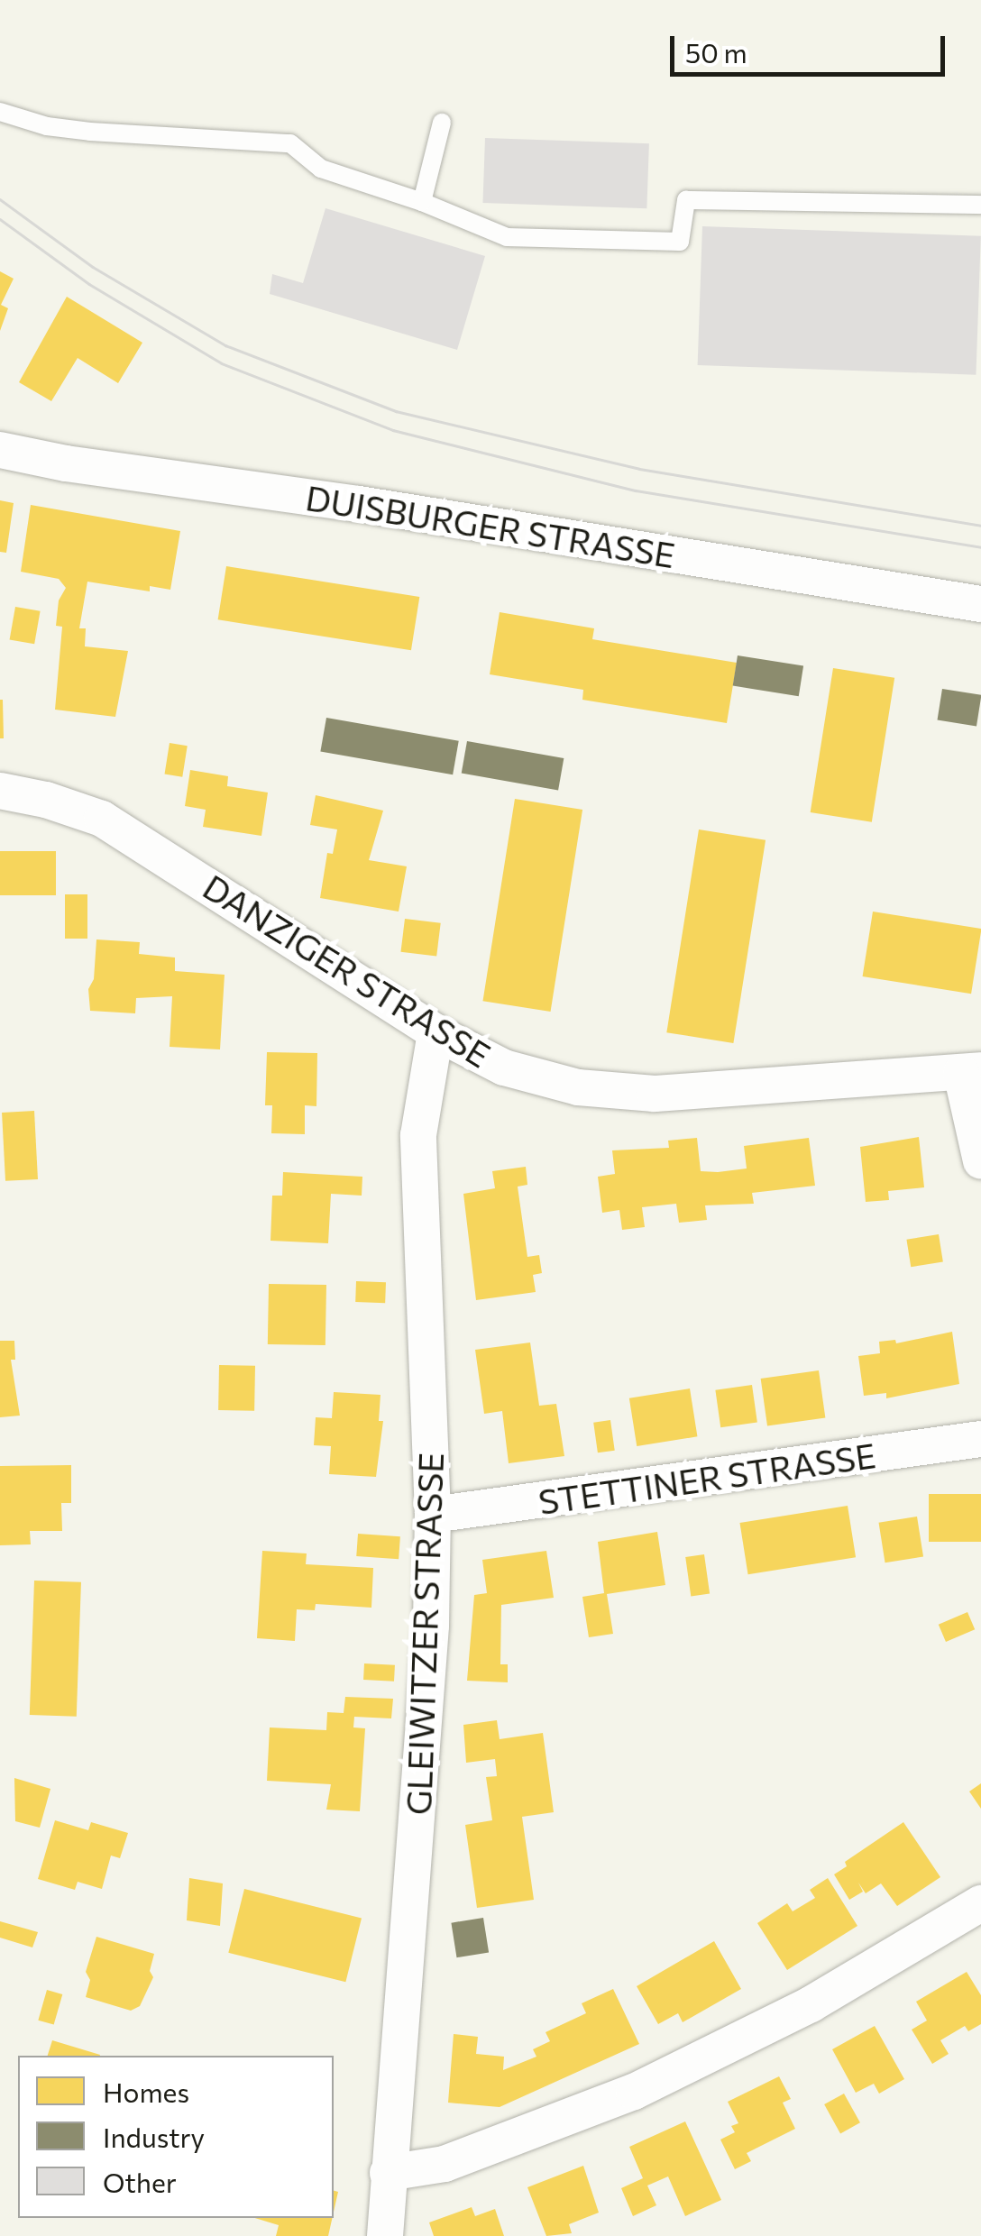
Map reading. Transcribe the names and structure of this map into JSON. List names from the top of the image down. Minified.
{"streets":{"street":["DUISBURGER STRASSE","DANZIGER STRASSE","STETTINER STRASSE","GLEIWITZER STRASSE"]},"crossings":[["DANZIGER STRASSE","GLEIWITZER STRASSE"],["STETTINER STRASSE","GLEIWITZER STRASSE"]],"legend":["Homes","Industry","Other"],"scale_bar":"50 m"}
